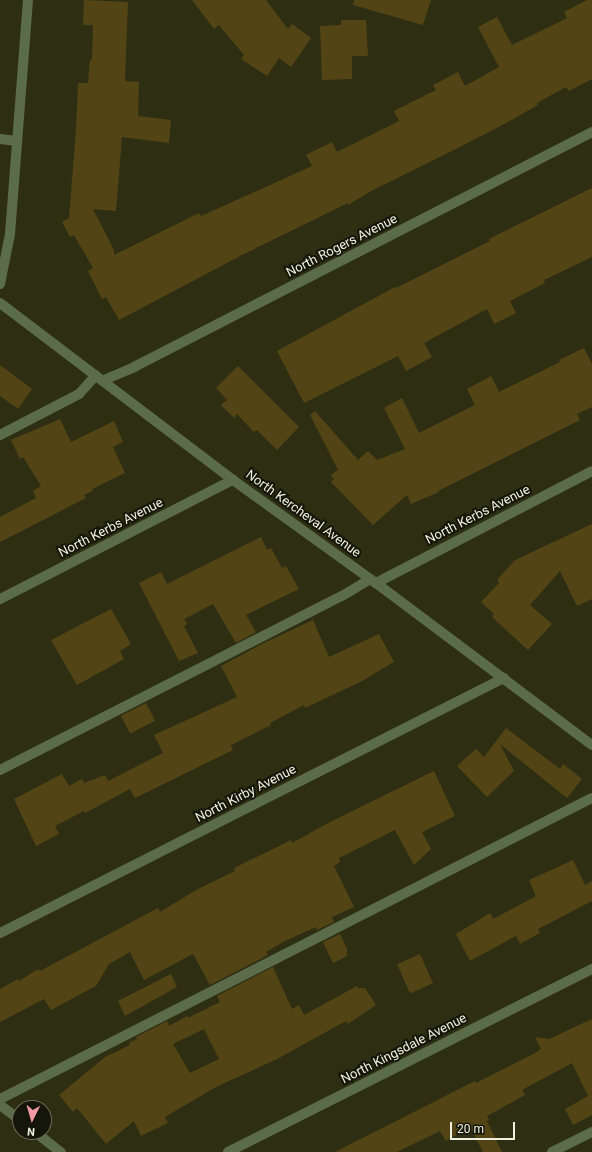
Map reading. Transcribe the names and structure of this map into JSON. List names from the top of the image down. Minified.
{"streets":{"street":["North Rogers Avenue","North Kercheval Avenue","North Kerbs Avenue","North Kirby Avenue","North Kingsdale Avenue"]},"crossings":[["North Rogers Avenue","North Kercheval Avenue"],["North Kercheval Avenue","North Kerbs Avenue"],["North Kercheval Avenue","North Kirby Avenue"]],"scale_bar":"20 m","north":"bottom"}
